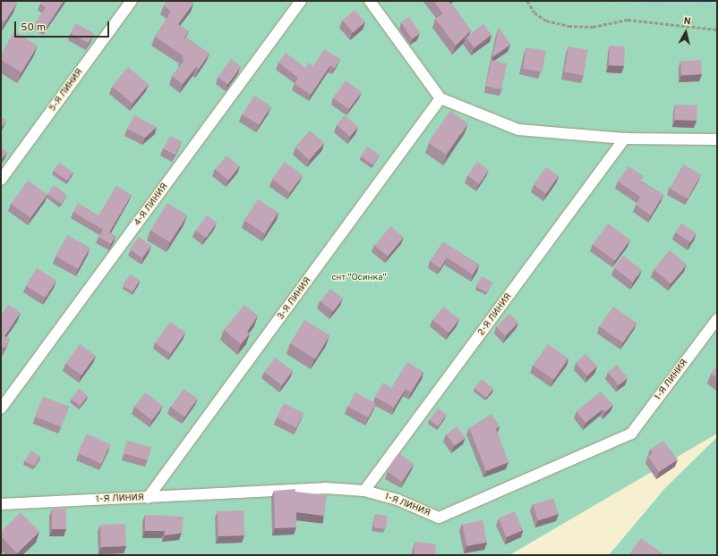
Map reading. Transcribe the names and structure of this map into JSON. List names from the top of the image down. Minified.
{"streets":{"street":["5-Я ЛИНИЯ","4-Я ЛИНИЯ","3-Я ЛИНИЯ","2-Я ЛИНИЯ","1-Я ЛИНИЯ"]},"crossings":[["3-Я ЛИНИЯ","1-Я ЛИНИЯ"],["2-Я ЛИНИЯ","1-Я ЛИНИЯ"]],"parks":["снт \"Осинка\""],"scale_bar":"50 m","north":"top"}
